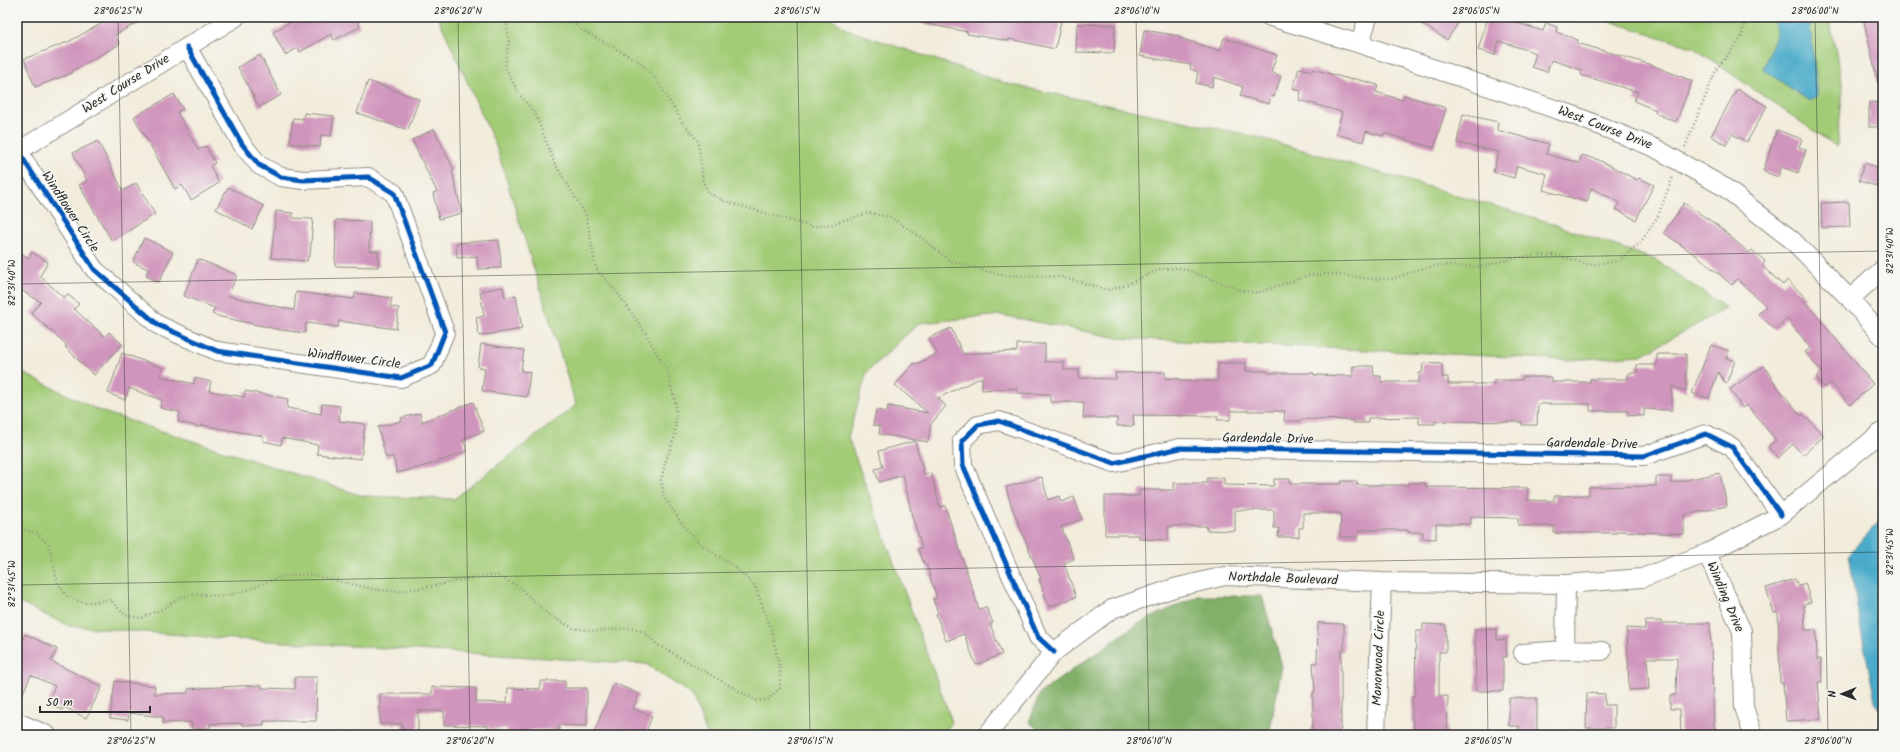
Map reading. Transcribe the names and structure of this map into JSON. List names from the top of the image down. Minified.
{"streets":{"street":["West Course Drive","Windflower Circle","Gardendale Drive","Northdale Boulevard","Winding Drive","Manorwood Circle"]},"crossings":[["West Course Drive","Windflower Circle"],["Gardendale Drive","Northdale Boulevard"],["Northdale Boulevard","Winding Drive"],["Northdale Boulevard","Manorwood Circle"]],"scale_bar":"50 m","north":"left","coordinates":["28°06'25\"N","28°06'20\"N","28°06'15\"N","28°06'10\"N","28°06'05\"N","28°06'00\"N","82°31'40\"W","82°31'45\"W"]}
